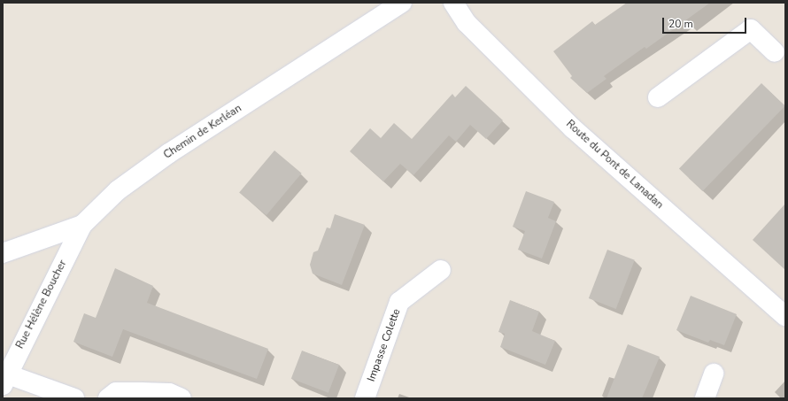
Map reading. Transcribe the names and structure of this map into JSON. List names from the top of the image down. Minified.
{"streets":{"street":["Chemin de Kerléan","Route du Pont de Lanadan","Rue Hélène Boucher","Impasse Colette"]},"crossings":[["Chemin de Kerléan","Rue Hélène Boucher"]],"scale_bar":"20 m"}
